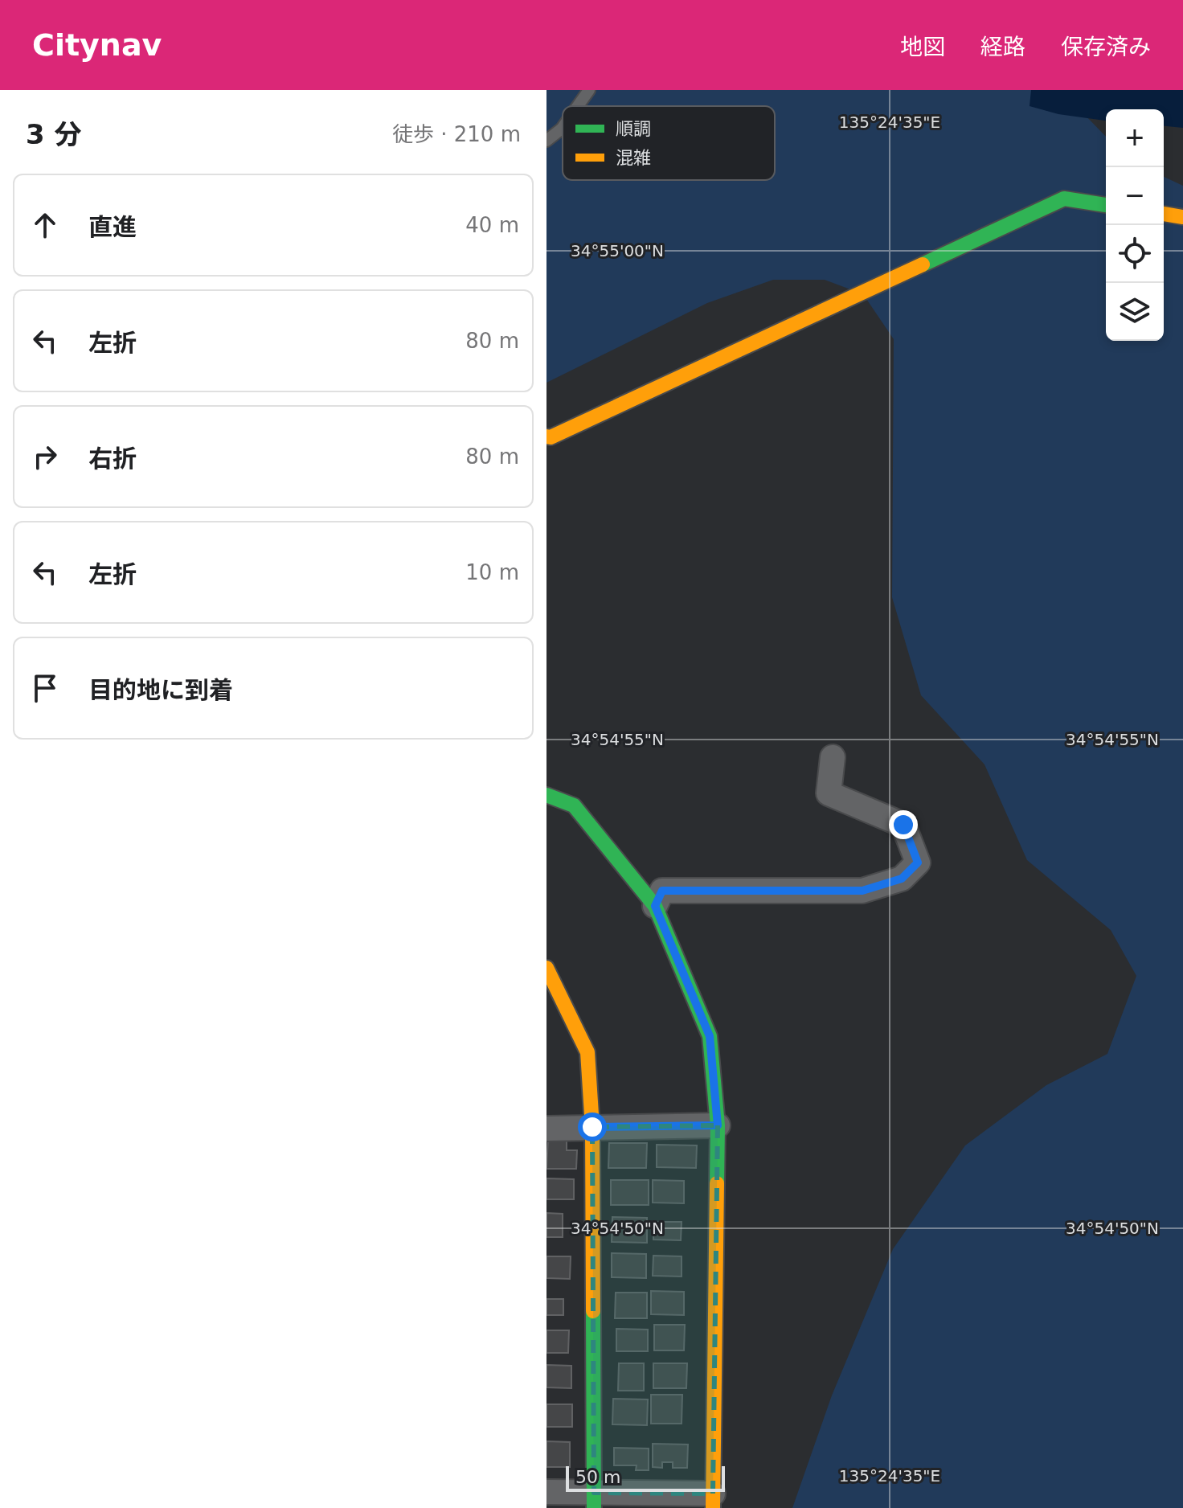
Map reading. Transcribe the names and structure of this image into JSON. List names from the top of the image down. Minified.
{"legend":["順調","混雑"],"scale_bar":"50 m","page":{"header":"Citynav","nav":["地図","経路","保存済み"],"heading":["3 分","徒歩 · 210 m"],"map_buttons":["+","−"],"list":[["直進","40 m"],["左折","80 m"],["右折","80 m"],["左折","10 m"],"目的地に到着"],"scale":"50 m"},"coordinates":["135°24'35\"E","34°55'00\"N","34°54'55\"N","34°54'50\"N"]}
